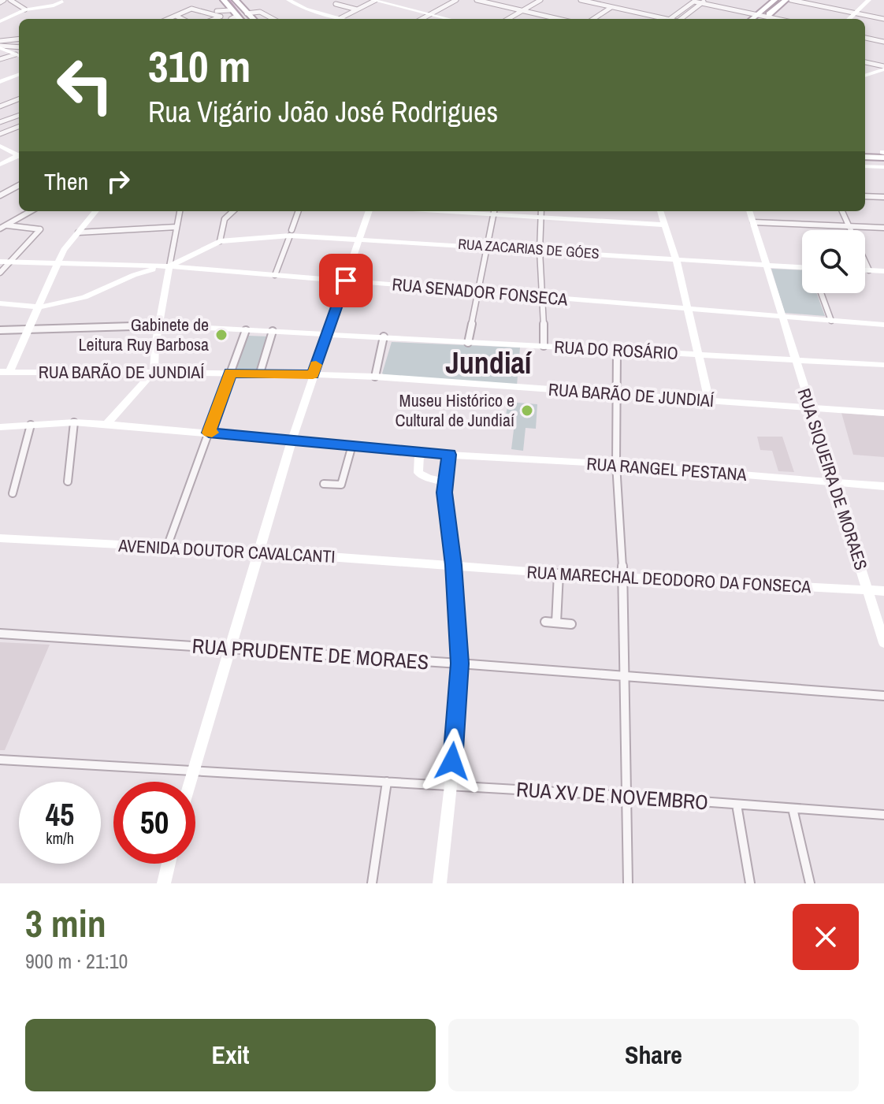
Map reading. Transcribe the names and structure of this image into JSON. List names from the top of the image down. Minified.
{"streets":{"street":["RUA ZACARIAS DE GÓES","RUA SENADOR FONSECA","RUA DO ROSÁRIO","RUA BARÃO DE JUNDIAÍ","RUA RANGEL PESTANA","RUA SIQUEIRA DE MORAES","AVENIDA DOUTOR CAVALCANTI","RUA MARECHAL DEODORO DA FONSECA","RUA PRUDENTE DE MORAES","RUA XV DE NOVEMBRO"]},"crossings":[["RUA ZACARIAS DE GÓES","RUA SIQUEIRA DE MORAES"],["RUA SENADOR FONSECA","RUA SIQUEIRA DE MORAES"],["RUA DO ROSÁRIO","RUA SIQUEIRA DE MORAES"],["RUA BARÃO DE JUNDIAÍ","RUA SIQUEIRA DE MORAES"],["RUA RANGEL PESTANA","RUA SIQUEIRA DE MORAES"],["RUA SIQUEIRA DE MORAES","RUA MARECHAL DEODORO DA FONSECA"],["AVENIDA DOUTOR CAVALCANTI","RUA MARECHAL DEODORO DA FONSECA"]],"districts":["Jundiaí"],"places":["Gabinete de Leitura Ruy Barbosa","Museu Histórico e Cultural de Jundiaí"],"page":{"turn":["310 m","Rua Vigário João José Rodrigues"],"then":"Then","speed":"45 km/h","limit":"50","heading":["3 min","900 m · 21:10"],"buttons":["Exit","Share"]}}
